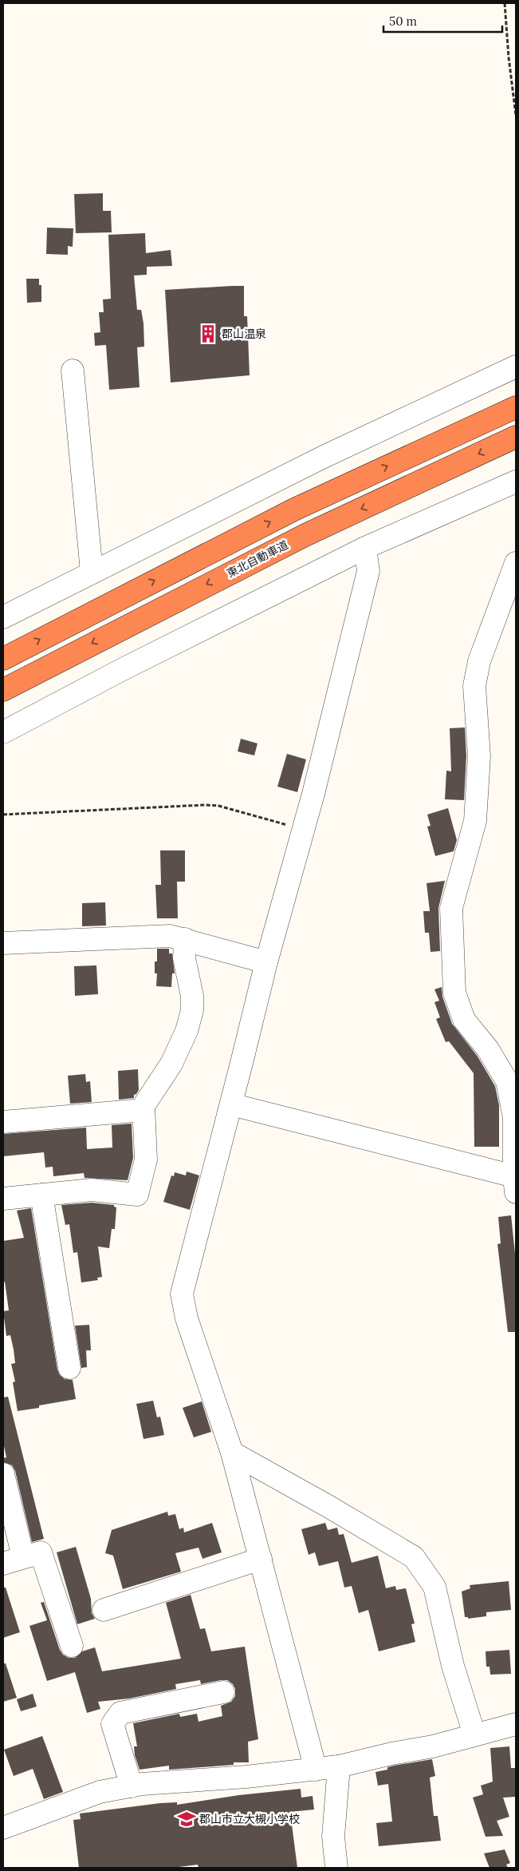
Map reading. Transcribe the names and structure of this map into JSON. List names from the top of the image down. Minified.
{"streets":{"highway":["東北自動車道"]},"places":{"building":["郡山温泉"],"school or university":["郡山市立大槻小学校"]},"scale_bar":"50 m"}
